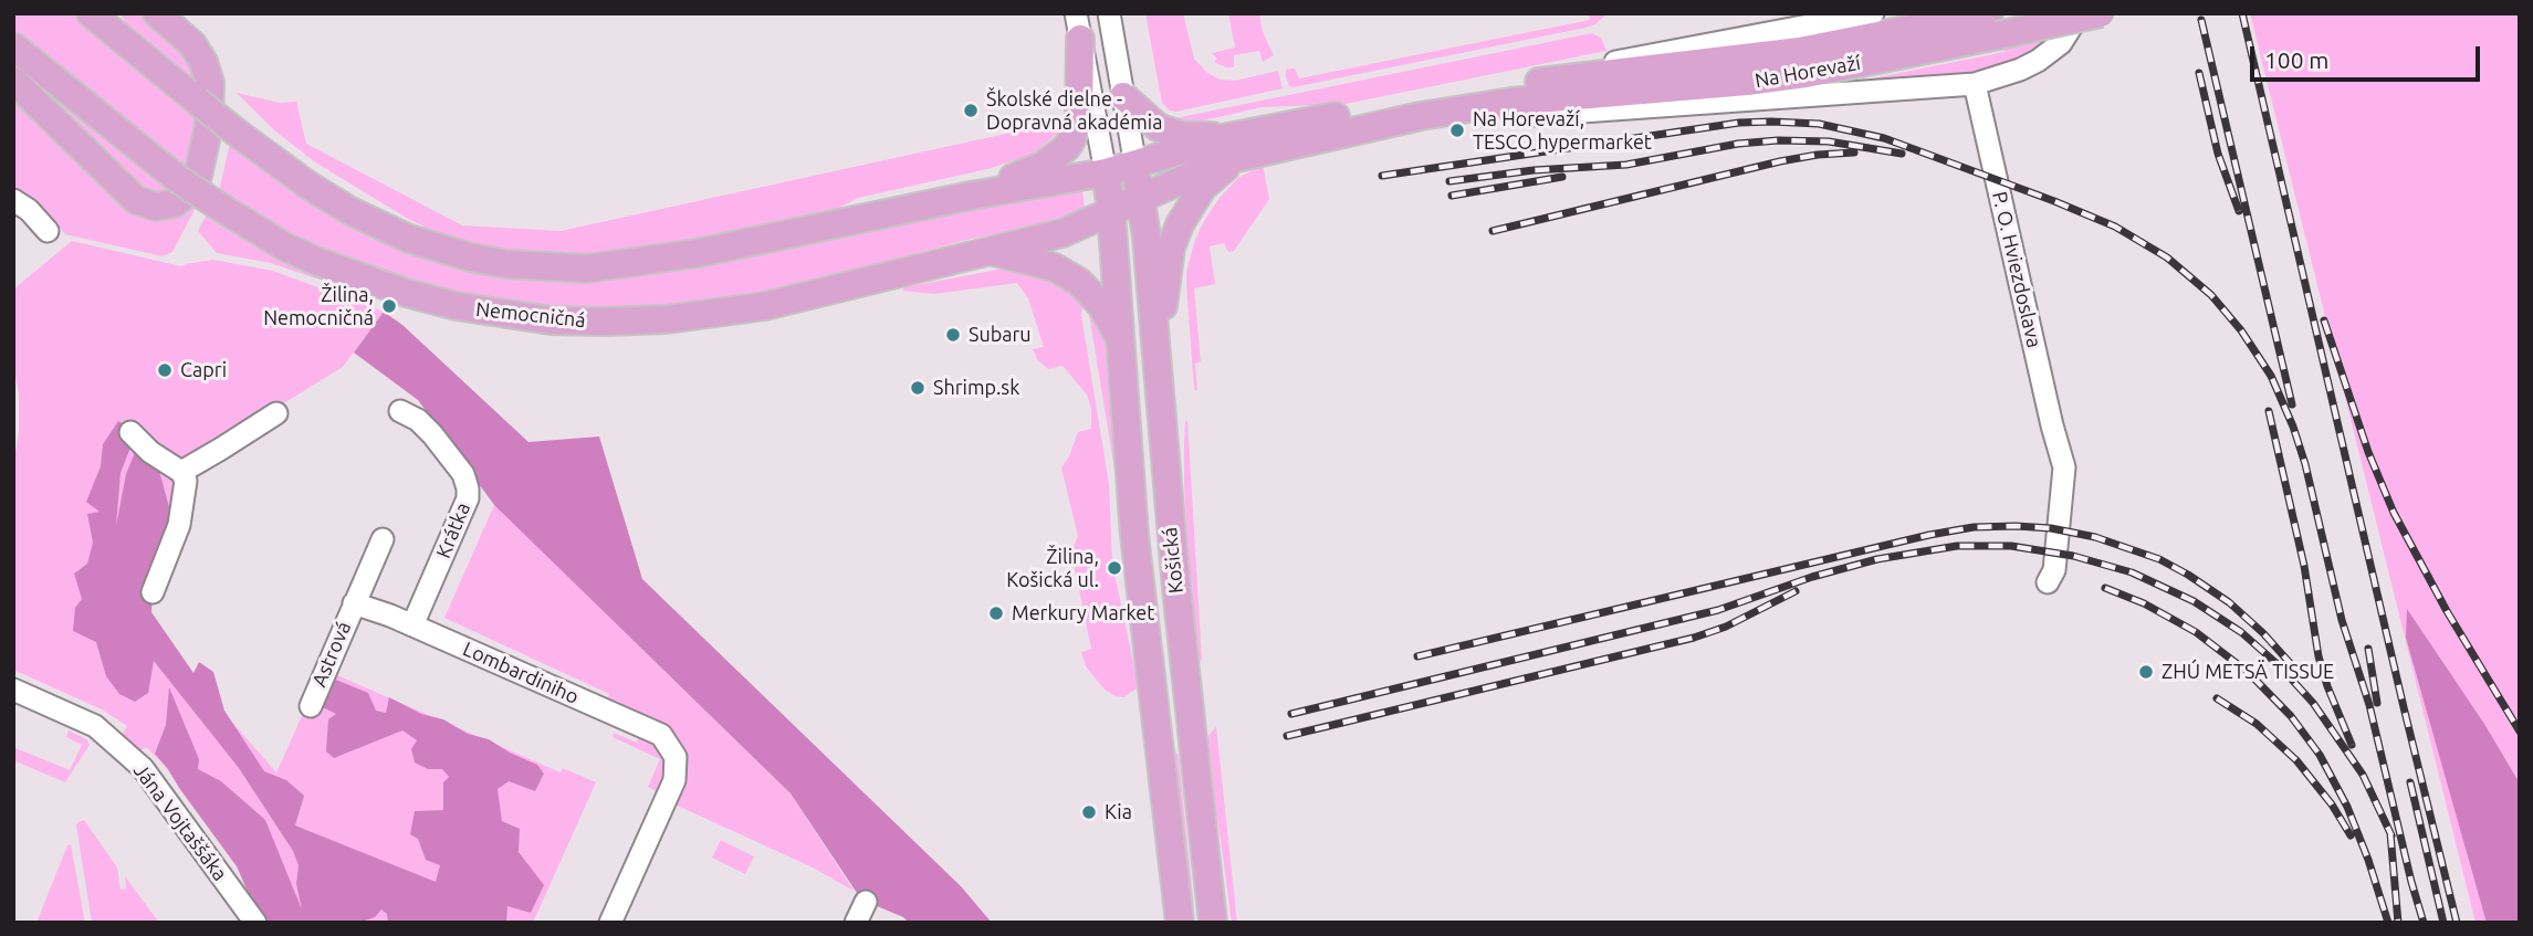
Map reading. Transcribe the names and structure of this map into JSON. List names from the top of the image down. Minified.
{"streets":{"main road":["Na Horevaží","Nemocničná","Košická"],"street":["P. O. Hviezdoslava","Krátka","Astrová","Lombardiniho","Jána Vojtaššáka"]},"crossings":[["Na Horevaží","P. O. Hviezdoslava"],["Na Horevaží","Nemocničná"],["Na Horevaží","Košická"],["Nemocničná","Košická"],["Krátka","Lombardiniho"],["Astrová","Lombardiniho"]],"places":["Školské dielne - Dopravná akadémia","Na Horevaží, TESCO hypermarket","Žilina, Nemocničná","Subaru","Capri","Shrimp.sk","Žilina, Košická ul.","Merkury Market","ZHÚ METSÄ TISSUE","Kia"],"scale_bar":"100 m"}
